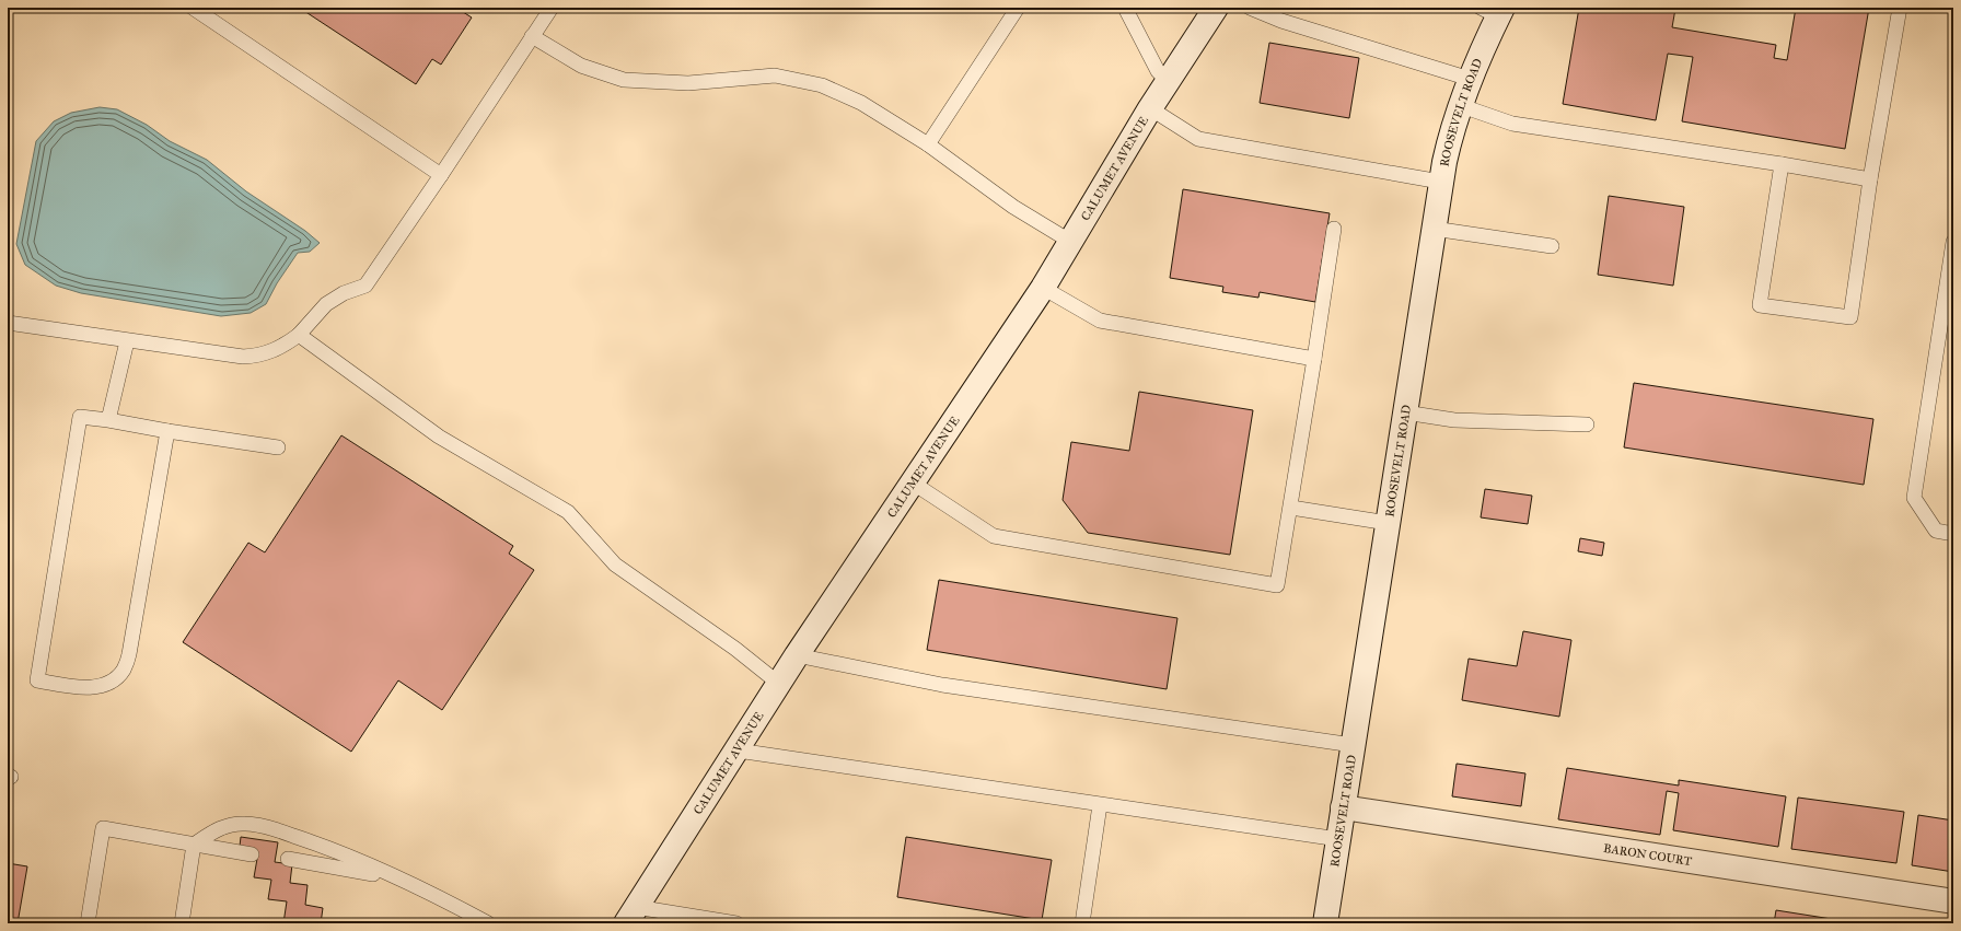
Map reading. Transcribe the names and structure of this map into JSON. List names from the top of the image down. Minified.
{"streets":{"street":["ROOSEVELT ROAD","CALUMET AVENUE","BARON COURT"]},"crossings":[["ROOSEVELT ROAD","BARON COURT"]]}
